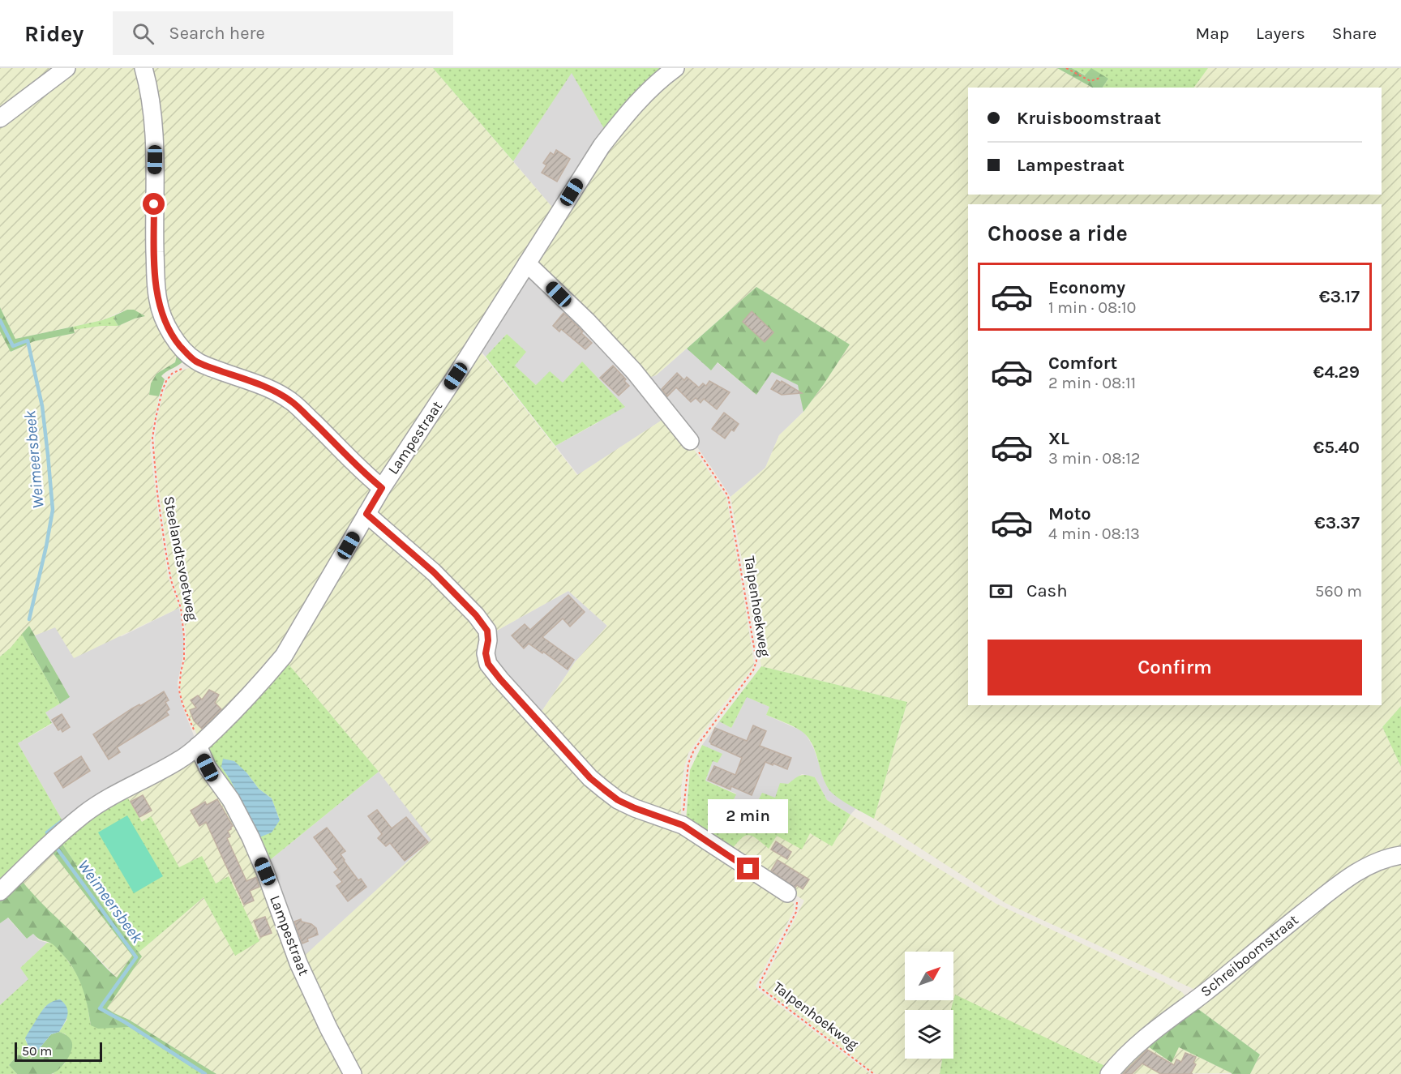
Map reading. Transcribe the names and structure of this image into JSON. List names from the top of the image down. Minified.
{"streets":{"street":["Lampestraat","Schreiboomstraat"],"path":["Steelandtsvoetweg","Talpenhoekweg"]},"crossings":[["Lampestraat","Steelandtsvoetweg"]],"water":["Weimeersbeek"],"scale_bar":"50 m","north":"top right","page":{"header":"Ridey","search":"Search here","nav":["Map","Layers","Share"],"banner":["Kruisboomstraat","Lampestraat"],"heading":"Choose a ride","list":[{"name":"Economy","note":"1 min · 08:10","value":"€3.17"},{"name":"Comfort","note":"2 min · 08:11","value":"€4.29"},{"name":"XL","note":"3 min · 08:12","value":"€5.40"},{"name":"Moto","note":"4 min · 08:13","value":"€3.37"}],"pay":["Cash","560 m"],"buttons":"Confirm","bubble":"2 min","scale":"50 m"}}
